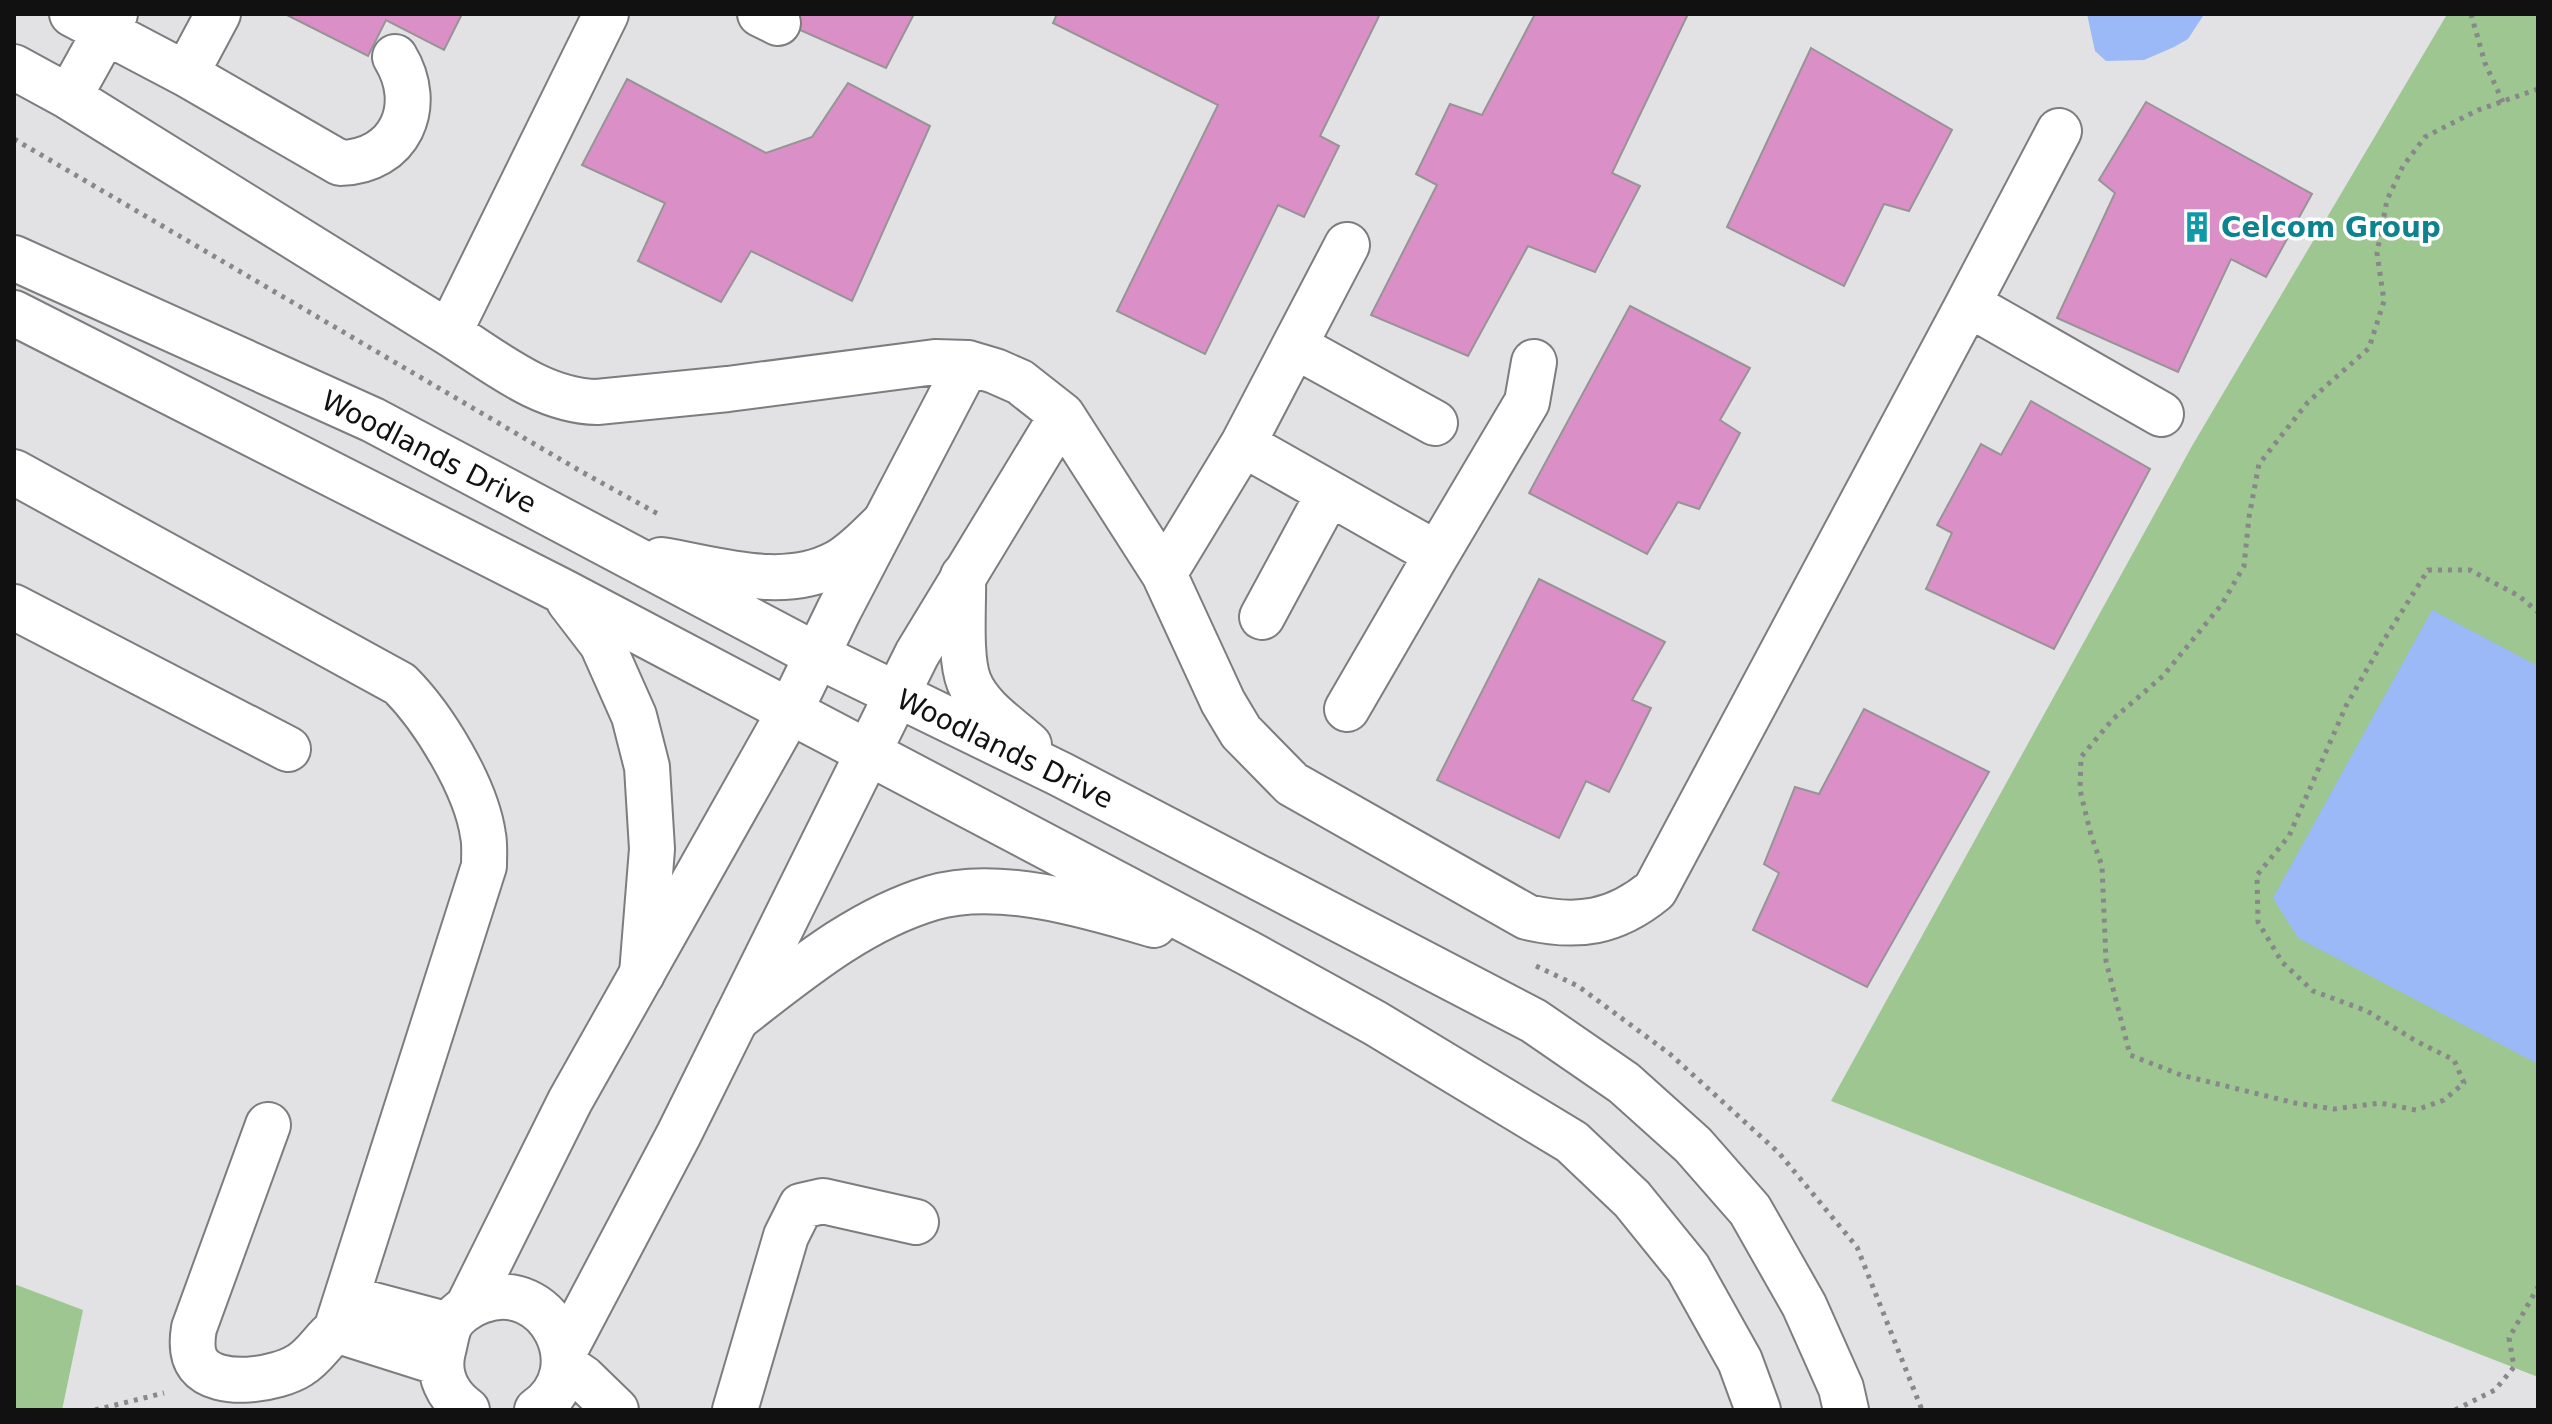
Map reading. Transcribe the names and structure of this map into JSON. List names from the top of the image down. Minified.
{"streets":{"main road":["Woodlands Drive"]},"places":{"building":["Celcom Group"]}}
